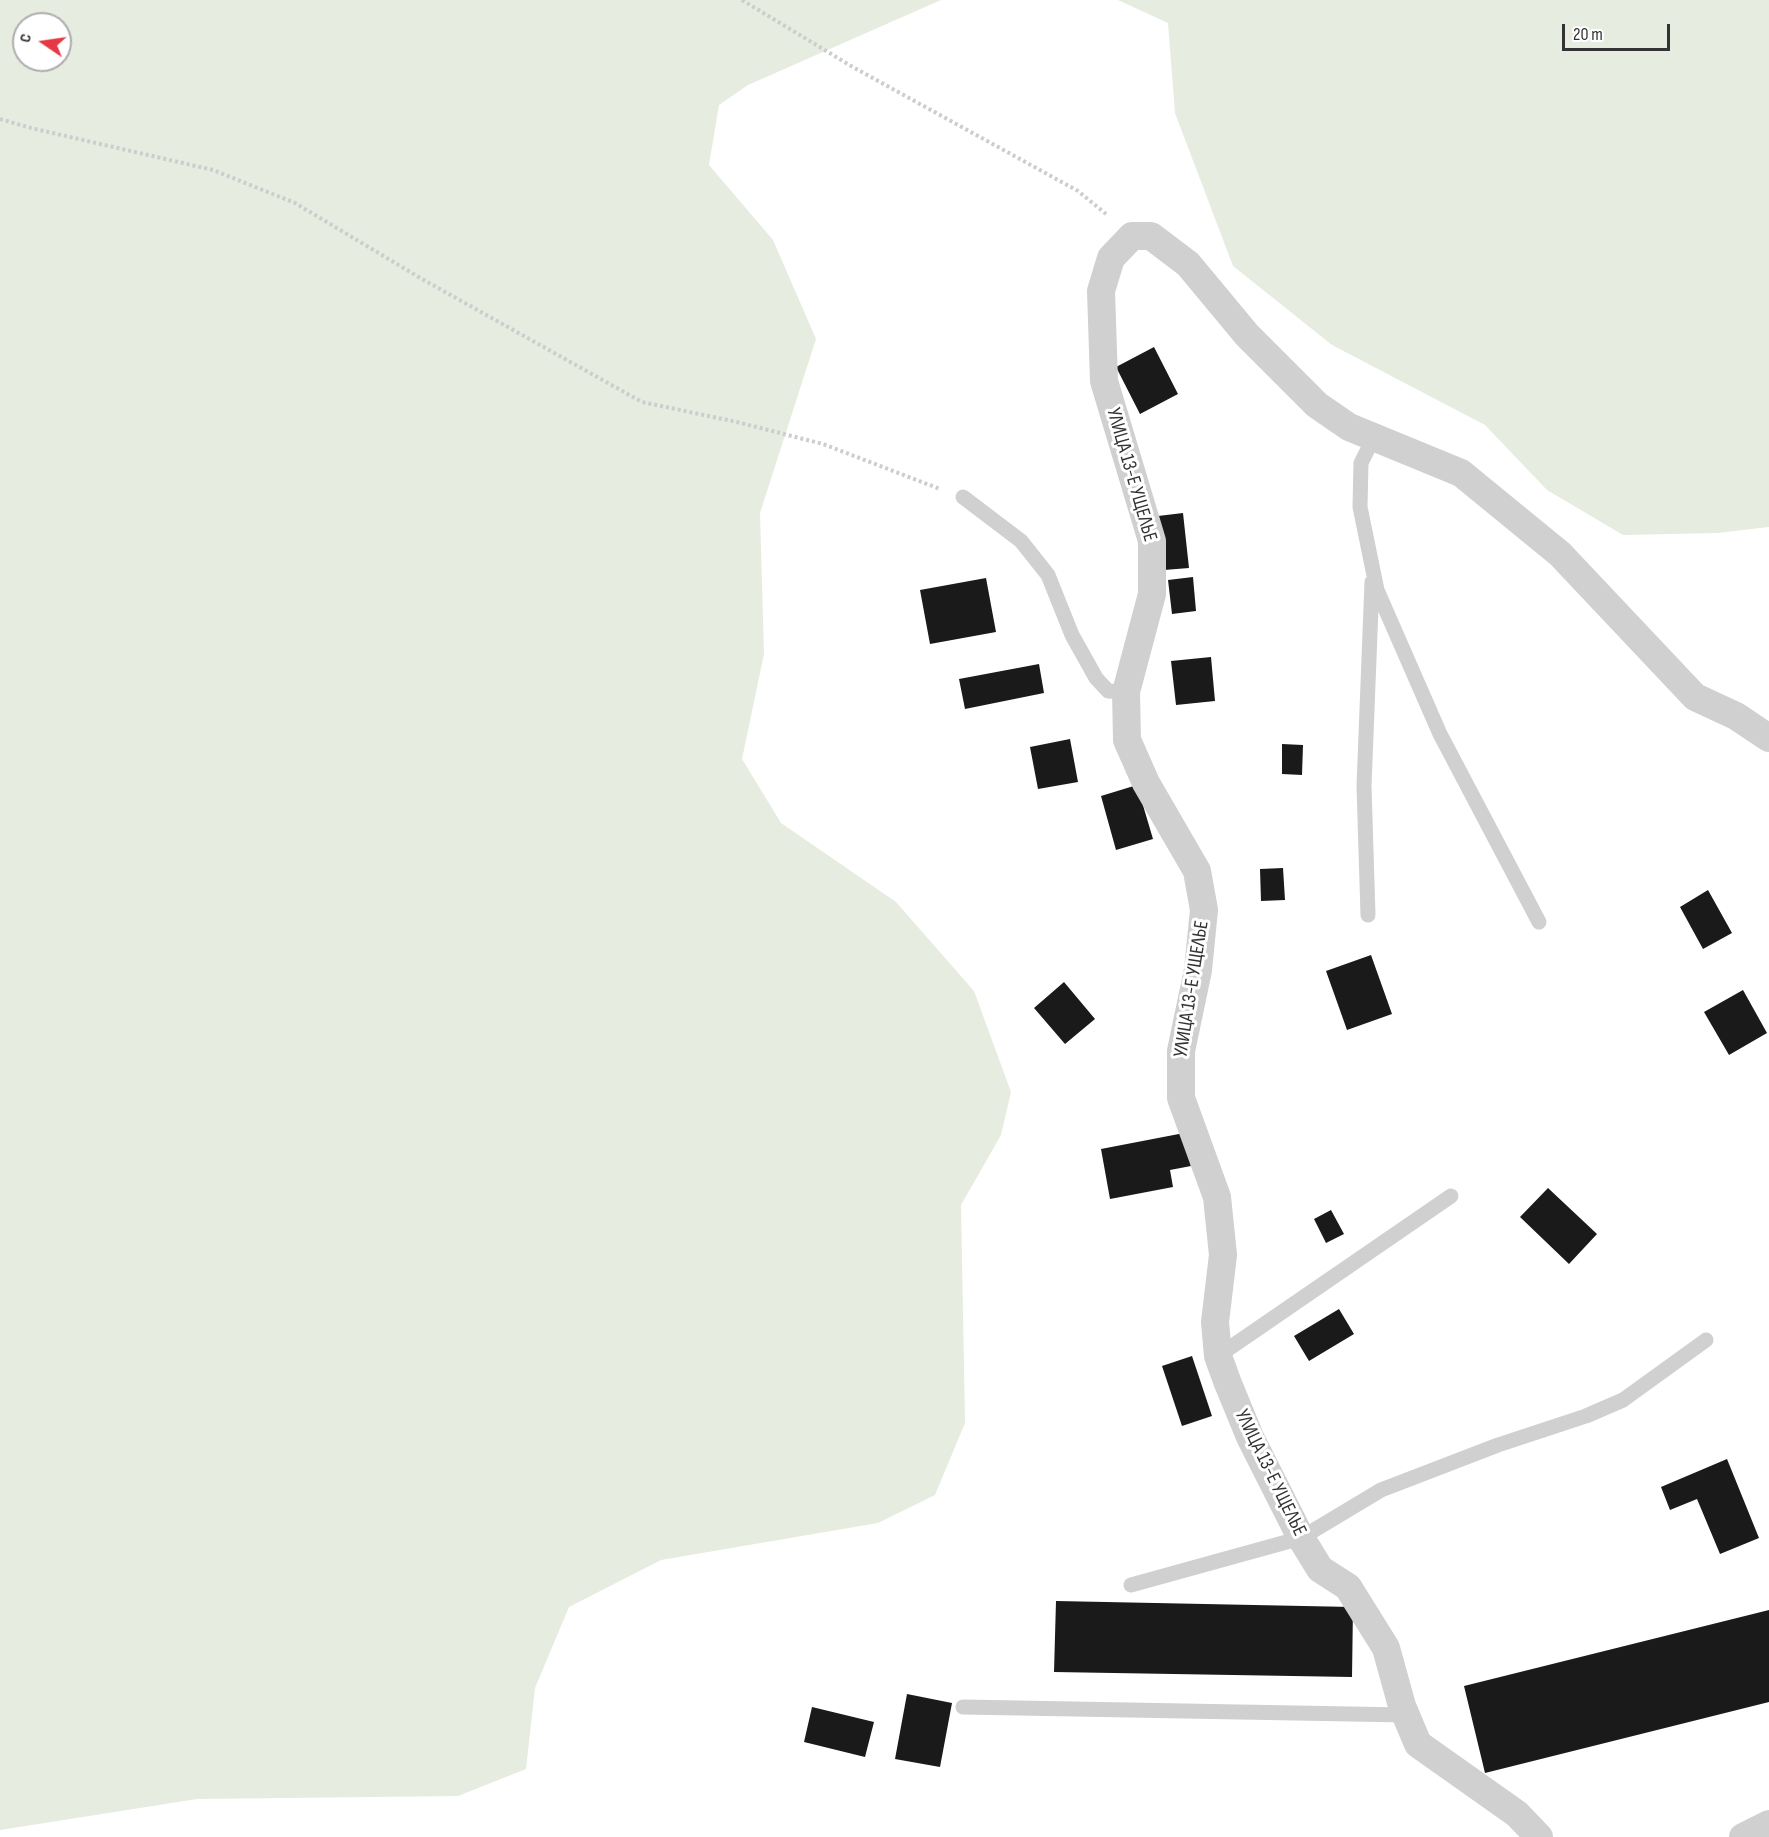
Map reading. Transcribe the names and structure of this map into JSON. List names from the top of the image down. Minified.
{"streets":{"street":["УЛИЦА 13-Е УЩЕЛЬЕ"]},"scale_bar":"20 m","north":"left"}
